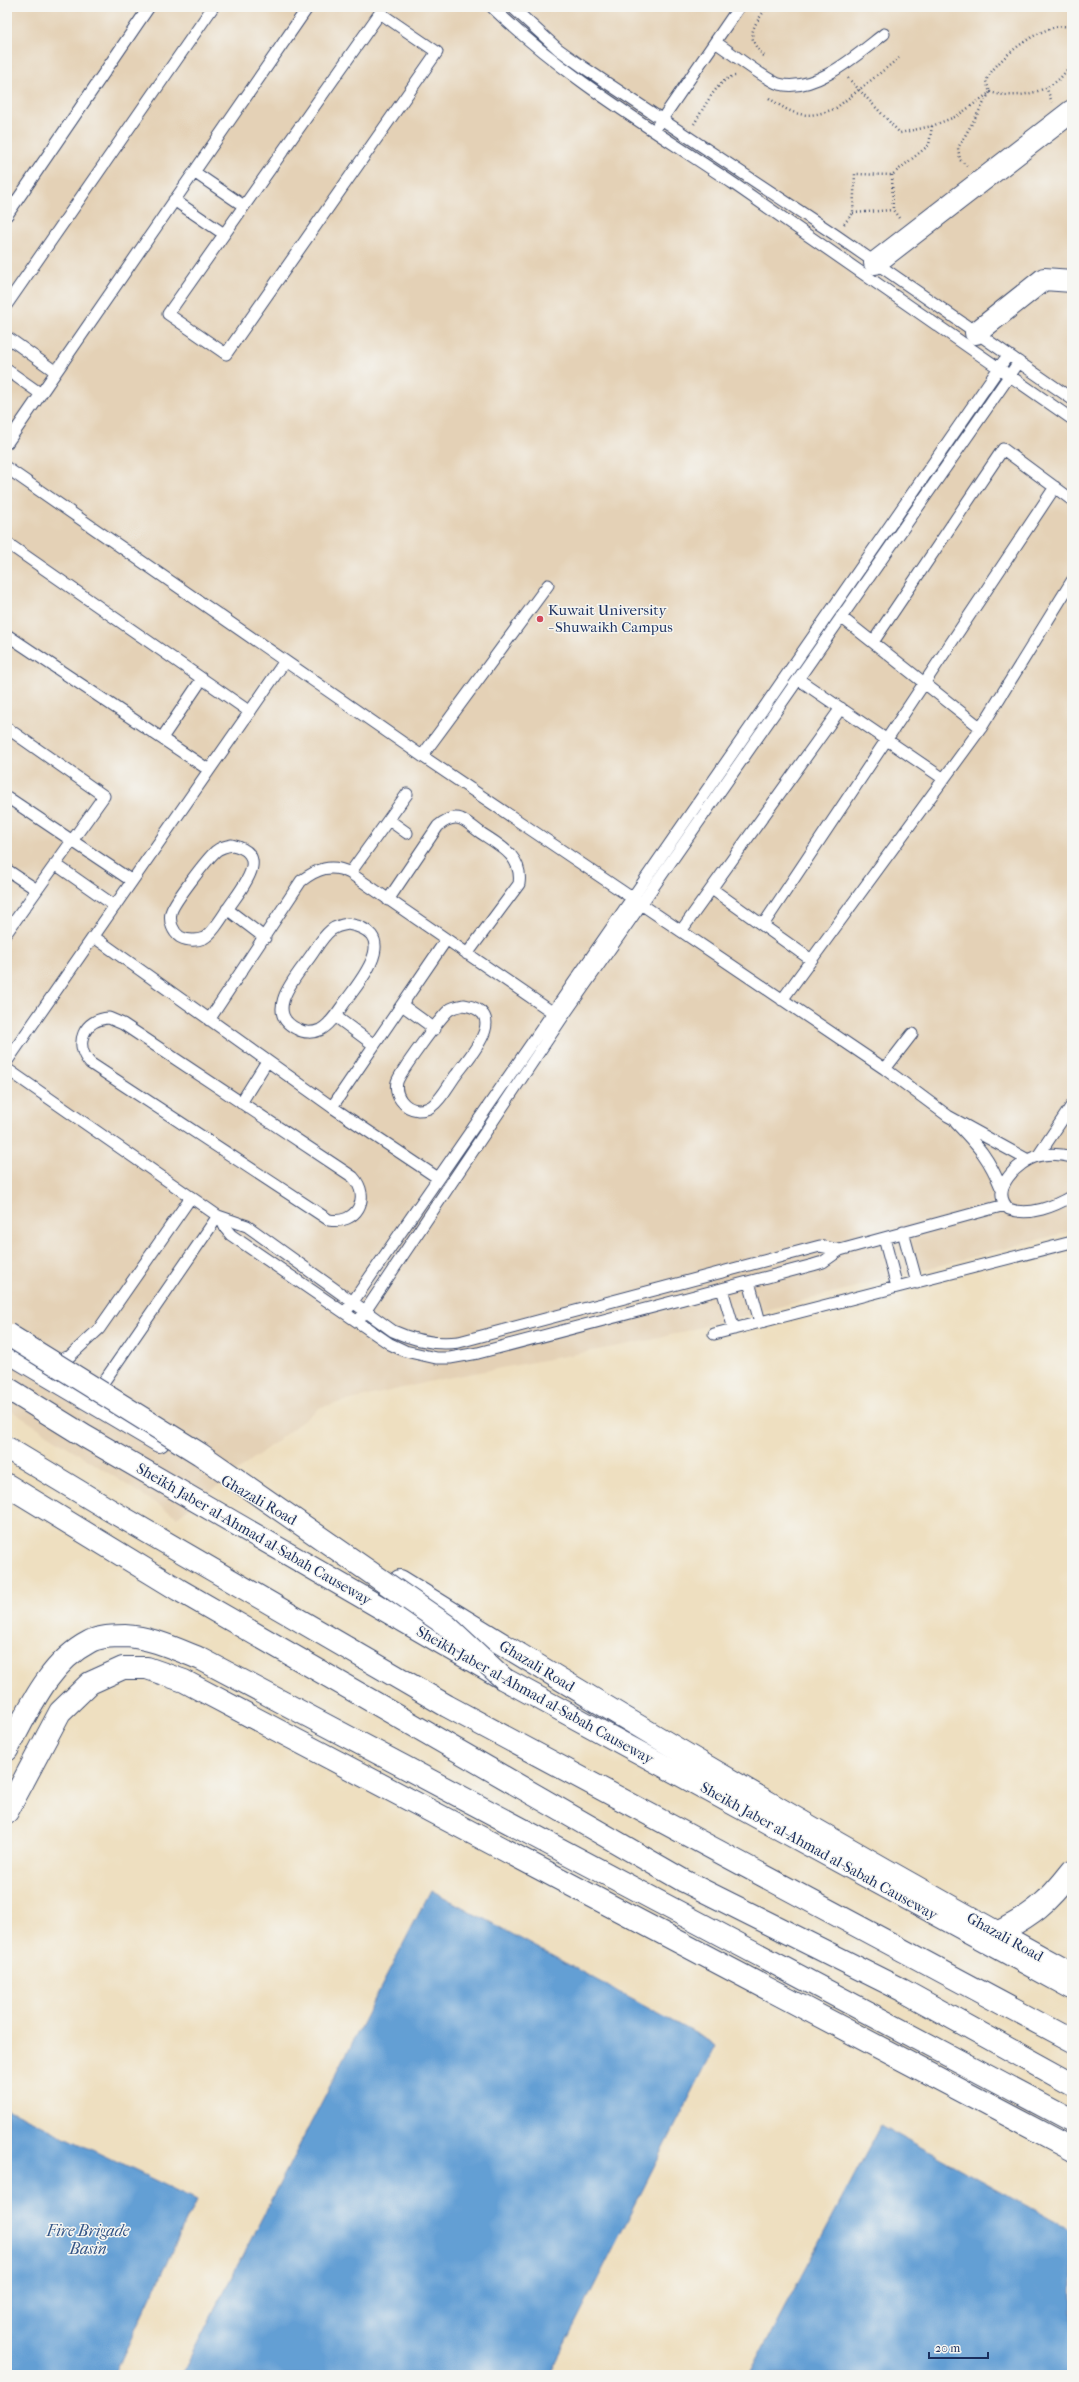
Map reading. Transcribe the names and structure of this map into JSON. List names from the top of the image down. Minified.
{"streets":{"main road":["Ghazali Road","Sheikh Jaber al-Ahmad al-Sabah Causeway"]},"water":["Fire Brigade Basin"],"places":["Kuwait University - Shuwaikh Campus"],"scale_bar":"20 m"}
